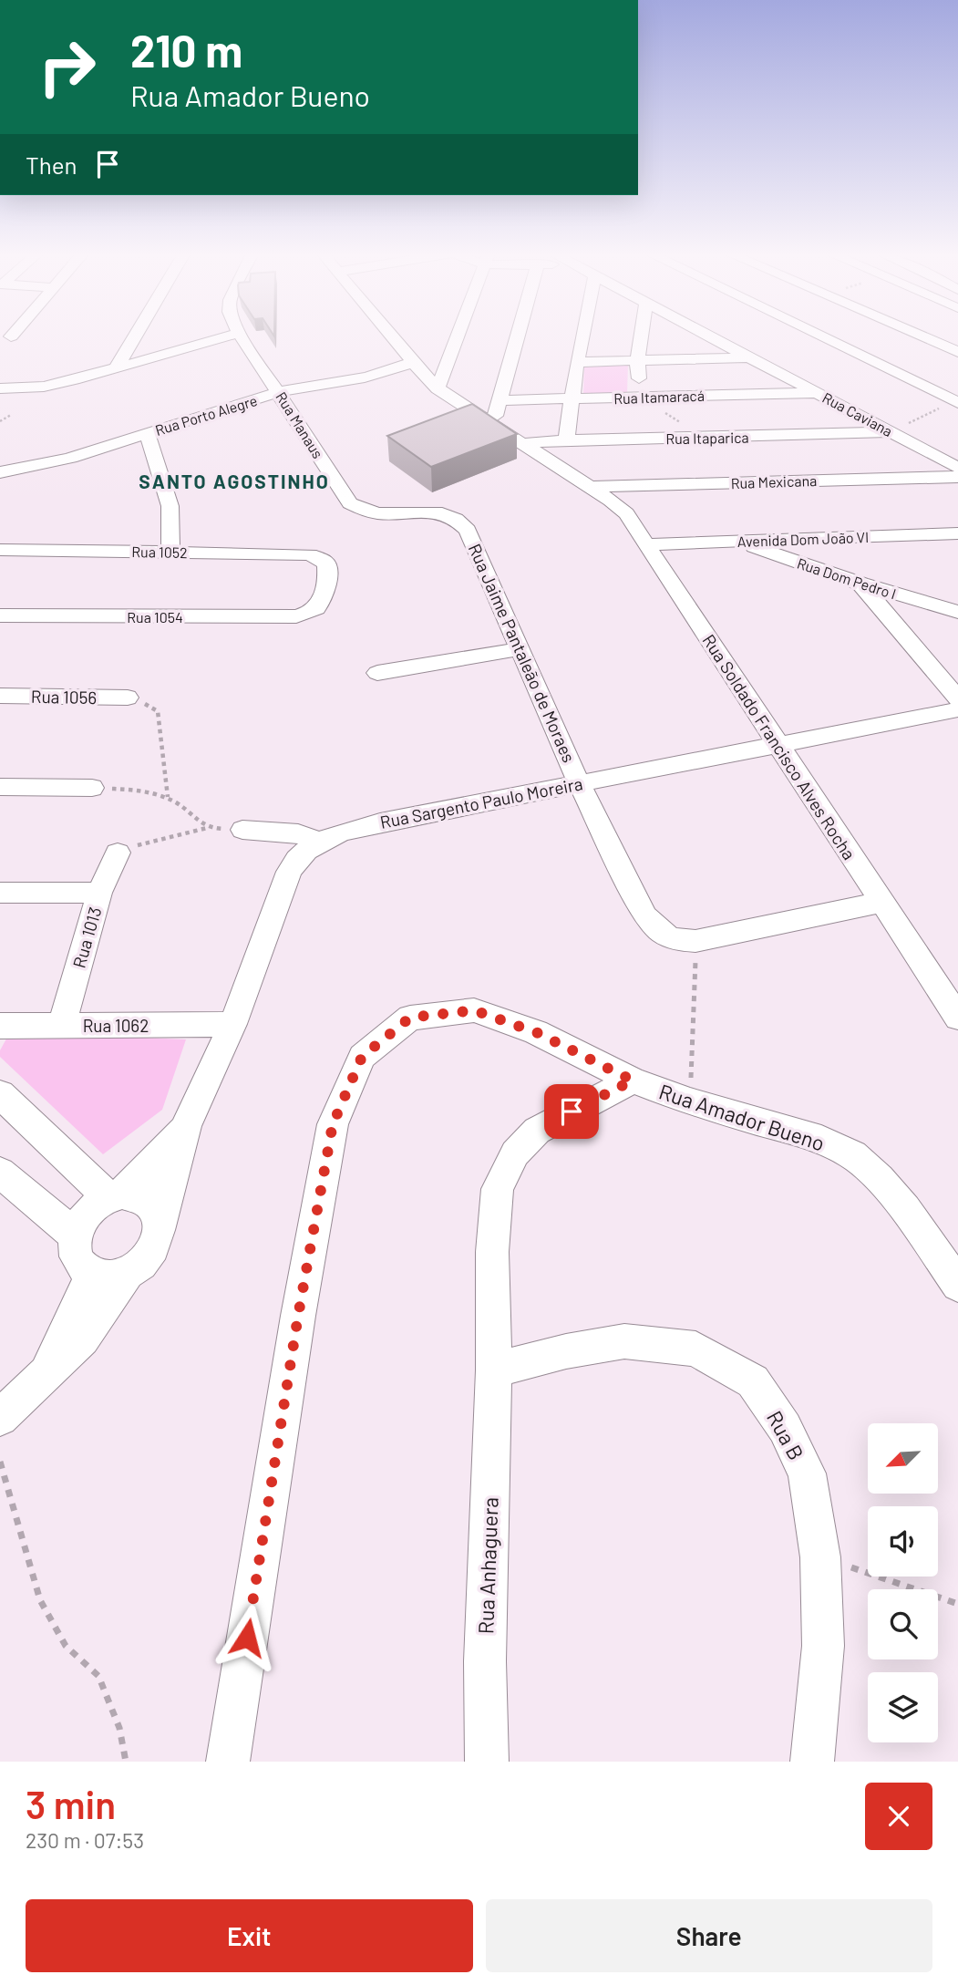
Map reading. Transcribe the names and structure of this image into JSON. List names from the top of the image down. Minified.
{"streets":{"street":["Rua Itamaracá","Rua Caviana","Rua Porto Alegre","Rua Manaus","Rua Itaparica","Rua Mexicana","Avenida Dom João VI","Rua 1052","Rua Dom Pedro I","Rua 1054","Rua Jaime Pantaleão de Moraes","Rua 1056","Rua Soldado Francisco Alves Rocha","Rua Sargento Paulo Moreira","Rua 1013","Rua 1062","Rua Amador Bueno","Rua B","Rua Anhaguera"]},"crossings":[["Rua Itamaracá","Rua Caviana"],["Rua Caviana","Rua Itaparica"],["Rua Porto Alegre","Rua Manaus"],["Rua Porto Alegre","Rua Soldado Francisco Alves Rocha"],["Rua Manaus","Rua Jaime Pantaleão de Moraes"],["Rua Itaparica","Rua Soldado Francisco Alves Rocha"],["Rua Mexicana","Rua Soldado Francisco Alves Rocha"],["Avenida Dom João VI","Rua Dom Pedro I"],["Avenida Dom João VI","Rua Soldado Francisco Alves Rocha"],["Rua 1052","Rua 1054"],["Rua Jaime Pantaleão de Moraes","Rua Soldado Francisco Alves Rocha"],["Rua Jaime Pantaleão de Moraes","Rua Sargento Paulo Moreira"],["Rua Soldado Francisco Alves Rocha","Rua Sargento Paulo Moreira"],["Rua Sargento Paulo Moreira","Rua 1062"],["Rua 1013","Rua 1062"],["Rua B","Rua Anhaguera"]],"districts":["SANTO AGOSTINHO"],"north":"bottom left","page":{"turn":["210 m","Rua Amador Bueno"],"then":"Then","heading":["3 min","230 m · 07:53"],"buttons":["Exit","Share"]}}
